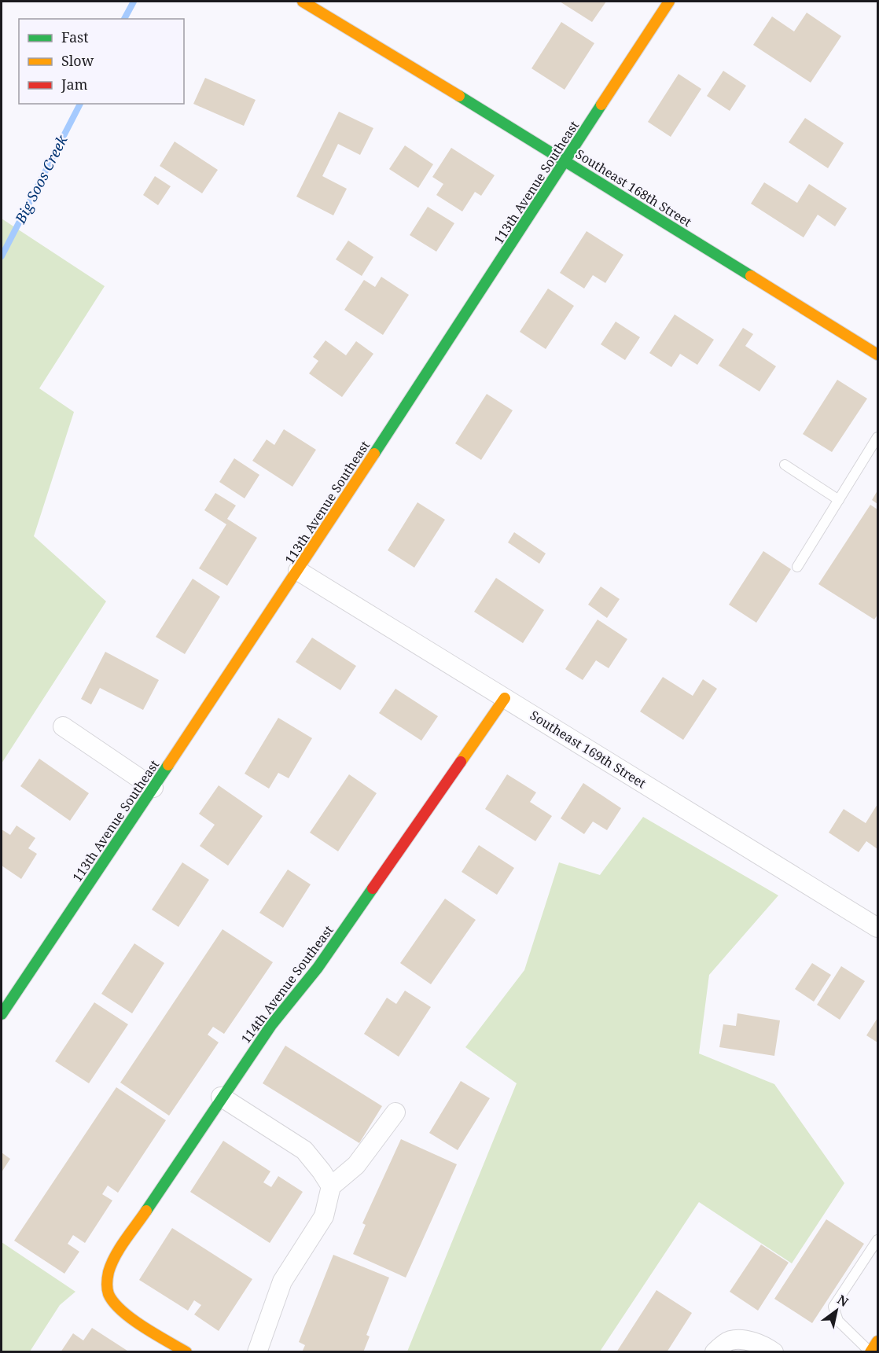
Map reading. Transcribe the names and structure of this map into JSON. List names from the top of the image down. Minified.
{"streets":{"street":["113th Avenue Southeast","Southeast 168th Street","Southeast 169th Street","114th Avenue Southeast"]},"crossings":[["113th Avenue Southeast","Southeast 168th Street"],["113th Avenue Southeast","Southeast 169th Street"],["Southeast 169th Street","114th Avenue Southeast"]],"water":["Big Soos Creek"],"legend":["Fast","Slow","Jam"],"north":"top right"}
